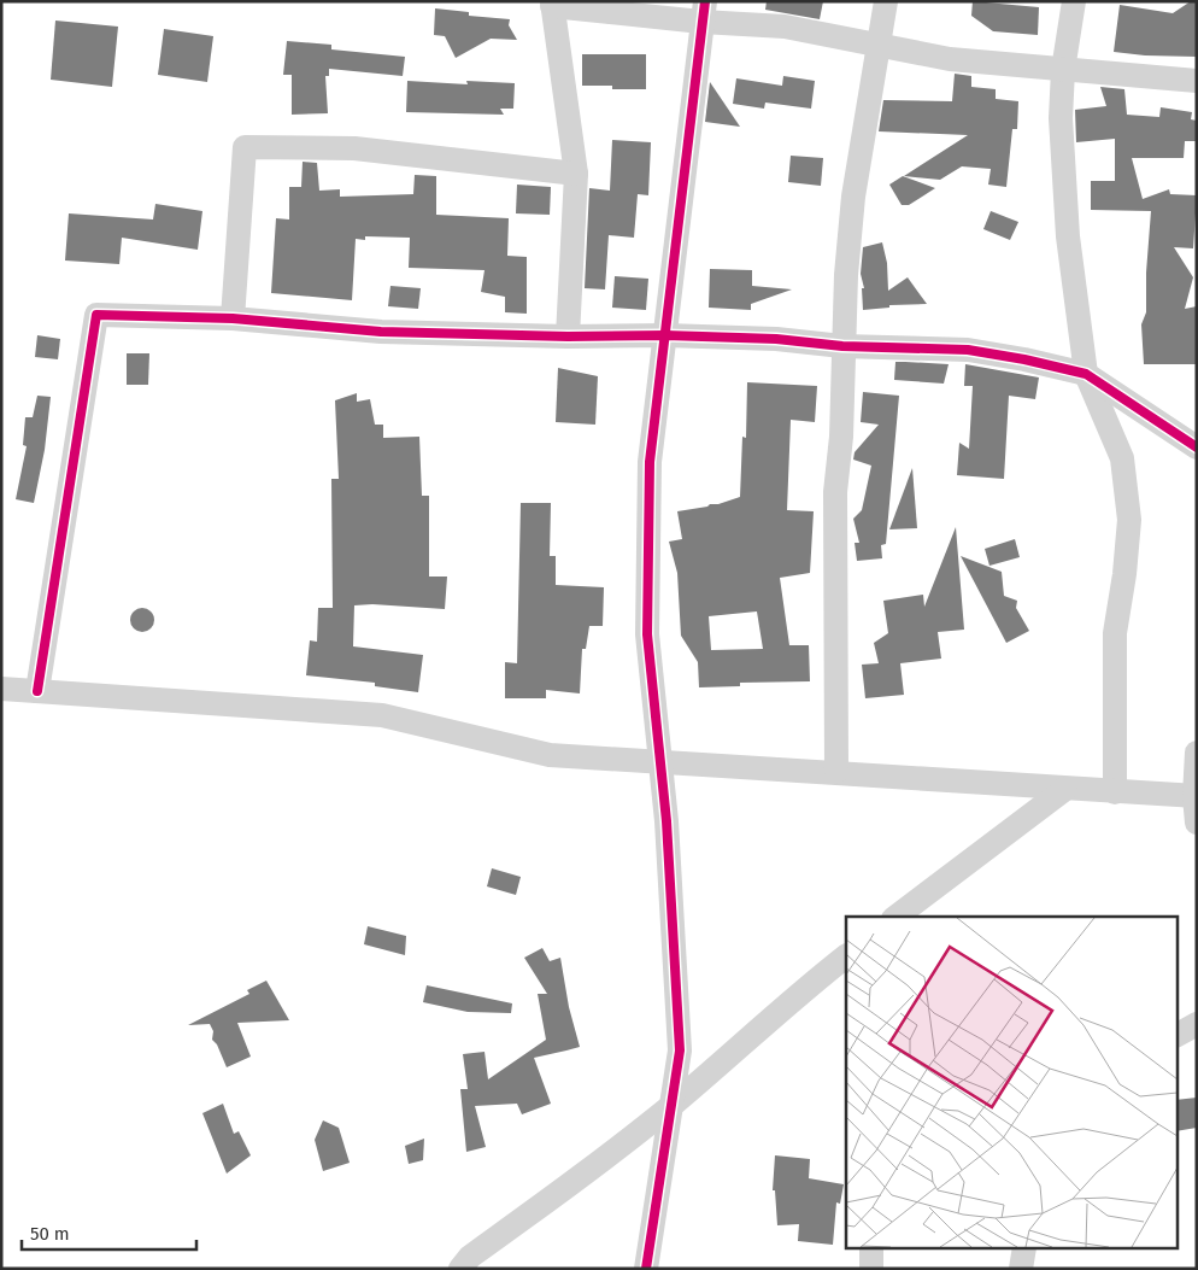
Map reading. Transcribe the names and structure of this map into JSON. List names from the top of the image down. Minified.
{"scale_bar":"50 m"}
